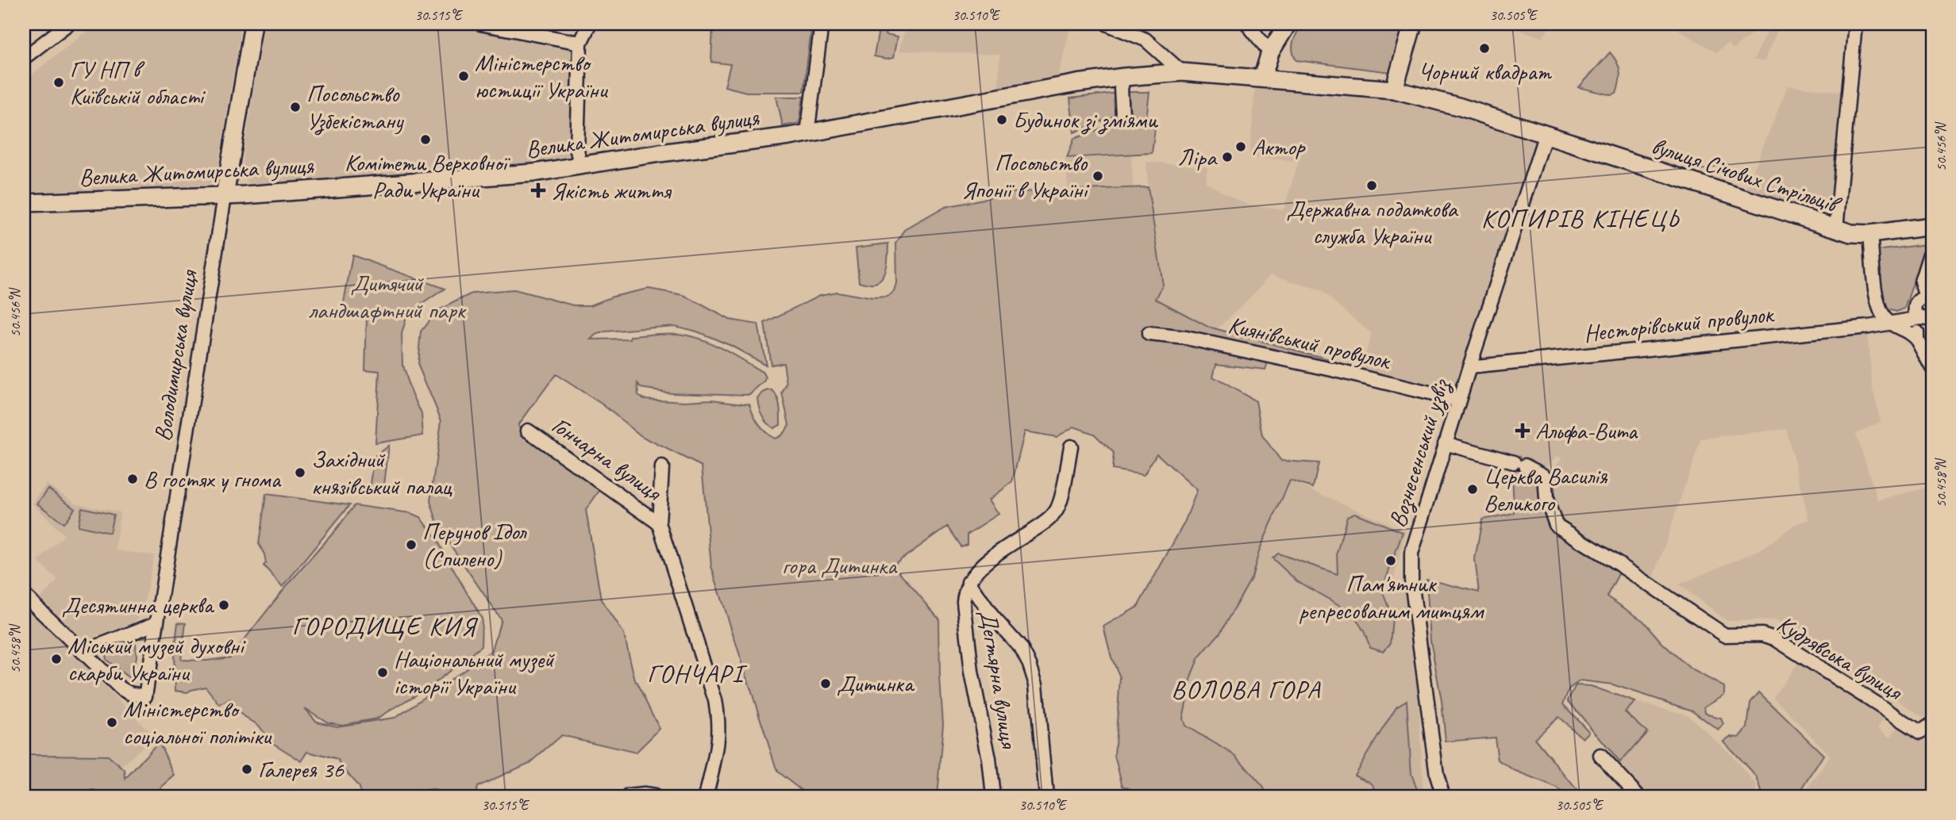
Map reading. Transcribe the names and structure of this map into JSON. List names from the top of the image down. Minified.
{"streets":{"main road":["Велика Житомирська вулиця","вулиця Січових Стрільців","Володимирська вулиця"],"street":["Несторівський провулок","Киянівський провулок","Вознесенський узвіз","Гончарна вулиця","Кудрявська вулиця","Дегтярна вулиця"]},"crossings":[["Велика Житомирська вулиця","вулиця Січових Стрільців"],["Велика Житомирська вулиця","Володимирська вулиця"],["вулиця Січових Стрільців","Вознесенський узвіз"],["Несторівський провулок","Вознесенський узвіз"],["Киянівський провулок","Вознесенський узвіз"],["Вознесенський узвіз","Кудрявська вулиця"]],"districts":["КОПИРІВ КІНЕЦЬ","ГОРОДИЩЕ КИЯ","ГОНЧАРІ","ВОЛОВА ГОРА"],"parks":["Дитячий ландшафтний парк","гора Дитинка"],"places":{"other":["Чорний квадрат","Міністерство юстиції України","ГУ НП в Київській області","Посольство Узбекістану","Будинок зі зміями","Комітети Верховної Ради України","Актор","Ліра","Посольство Японії в Україні","Державна податкова служба України","Західний князівський палац","В гостях у гнома","Церква Василія Великого","Перунов Ідол (Спилено)","Пам'ятник репресованим митцям","Десятинна церква","Міський музей духовні скарби України","Національний музей історії України","Дитинка","Міністерство соціальної політіки","Галерея 36"],"health":["Якість життя","Альфа-Вита"]},"coordinates":["30.515°E","30.510°E","30.505°E","50.456°N","50.458°N"]}
